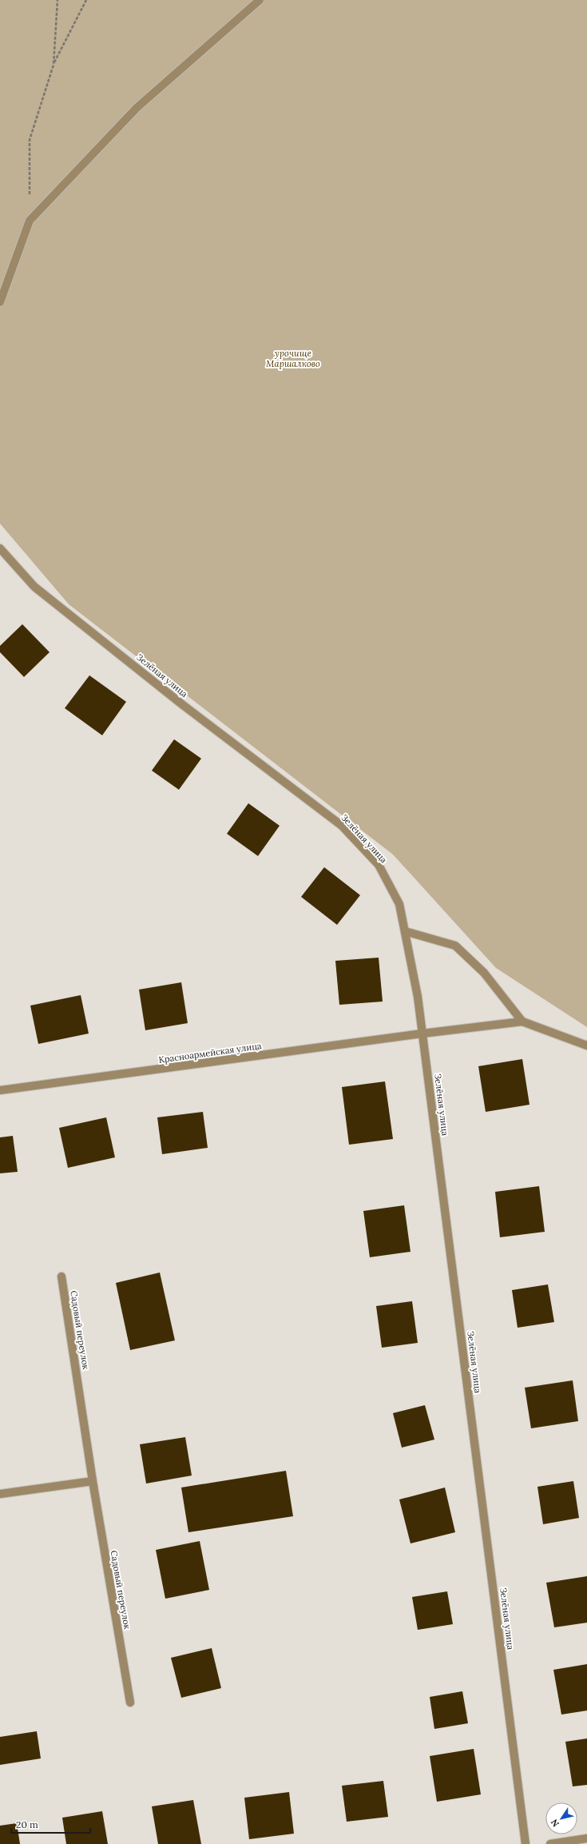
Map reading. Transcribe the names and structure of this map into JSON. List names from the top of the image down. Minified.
{"streets":{"street":["Зелёная улица","Красноармейская улица","Садовый переулок"]},"crossings":[["Зелёная улица","Красноармейская улица"]],"parks":["урочище Маршалково"],"scale_bar":"20 m","north":"bottom left"}
